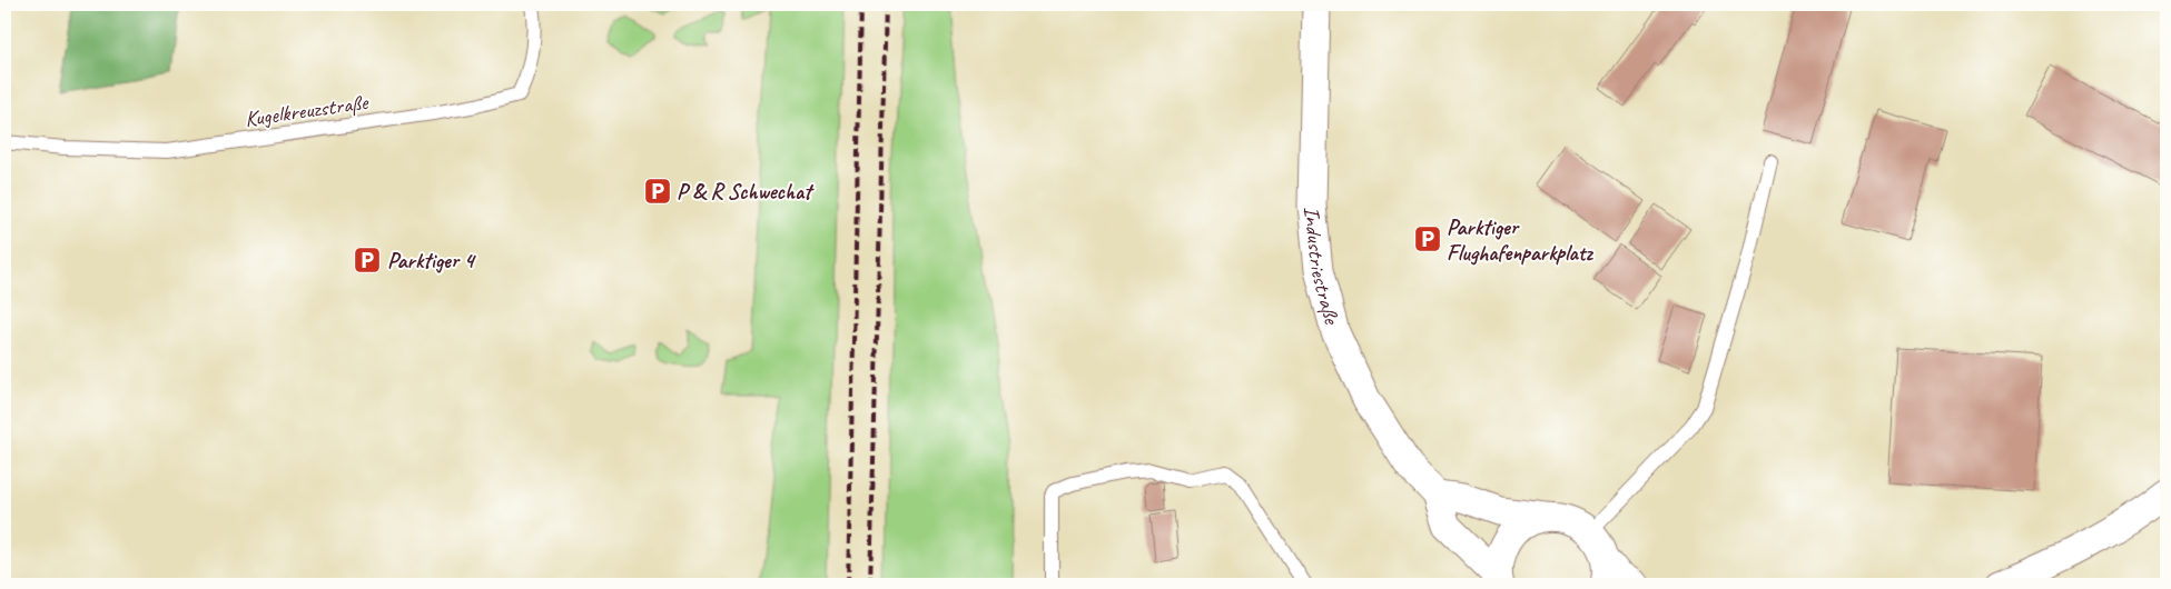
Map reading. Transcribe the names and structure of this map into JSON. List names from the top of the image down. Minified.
{"streets":{"street":["Industriestraße"],"lane":["Kugelkreuzstraße"]},"places":{"parking":["P & R Schwechat","Parktiger Flughafenparkplatz","Parktiger 4"]}}
